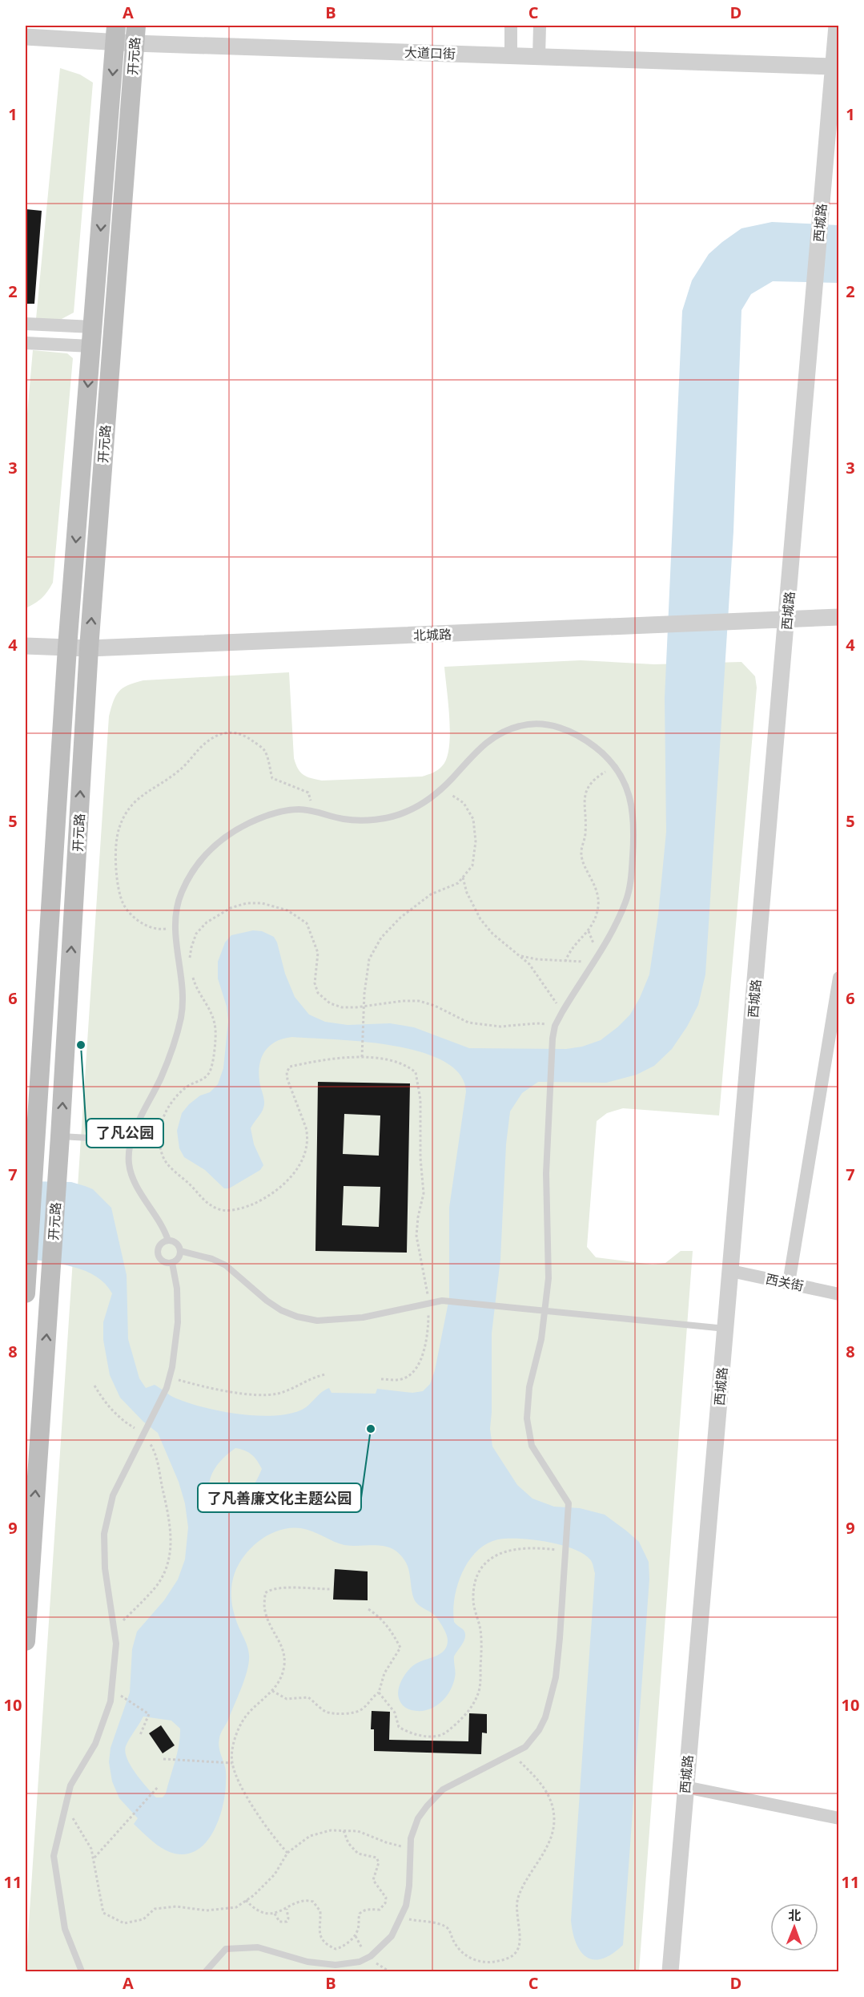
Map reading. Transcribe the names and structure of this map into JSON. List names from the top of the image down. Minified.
{"streets":{"main road":["开元路"],"street":["大道口街","西城路","北城路","西关街"]},"crossings":[["大道口街","开元路"],["大道口街","西城路"],["开元路","北城路"],["西城路","北城路"],["西城路","西关街"]],"places":["了凡公园","了凡善廉文化主题公园"],"north":"top","grid":{"columns":["A","B","C","D"],"rows":["1","2","3","4","5","6","7","8","9","10","11"]}}
